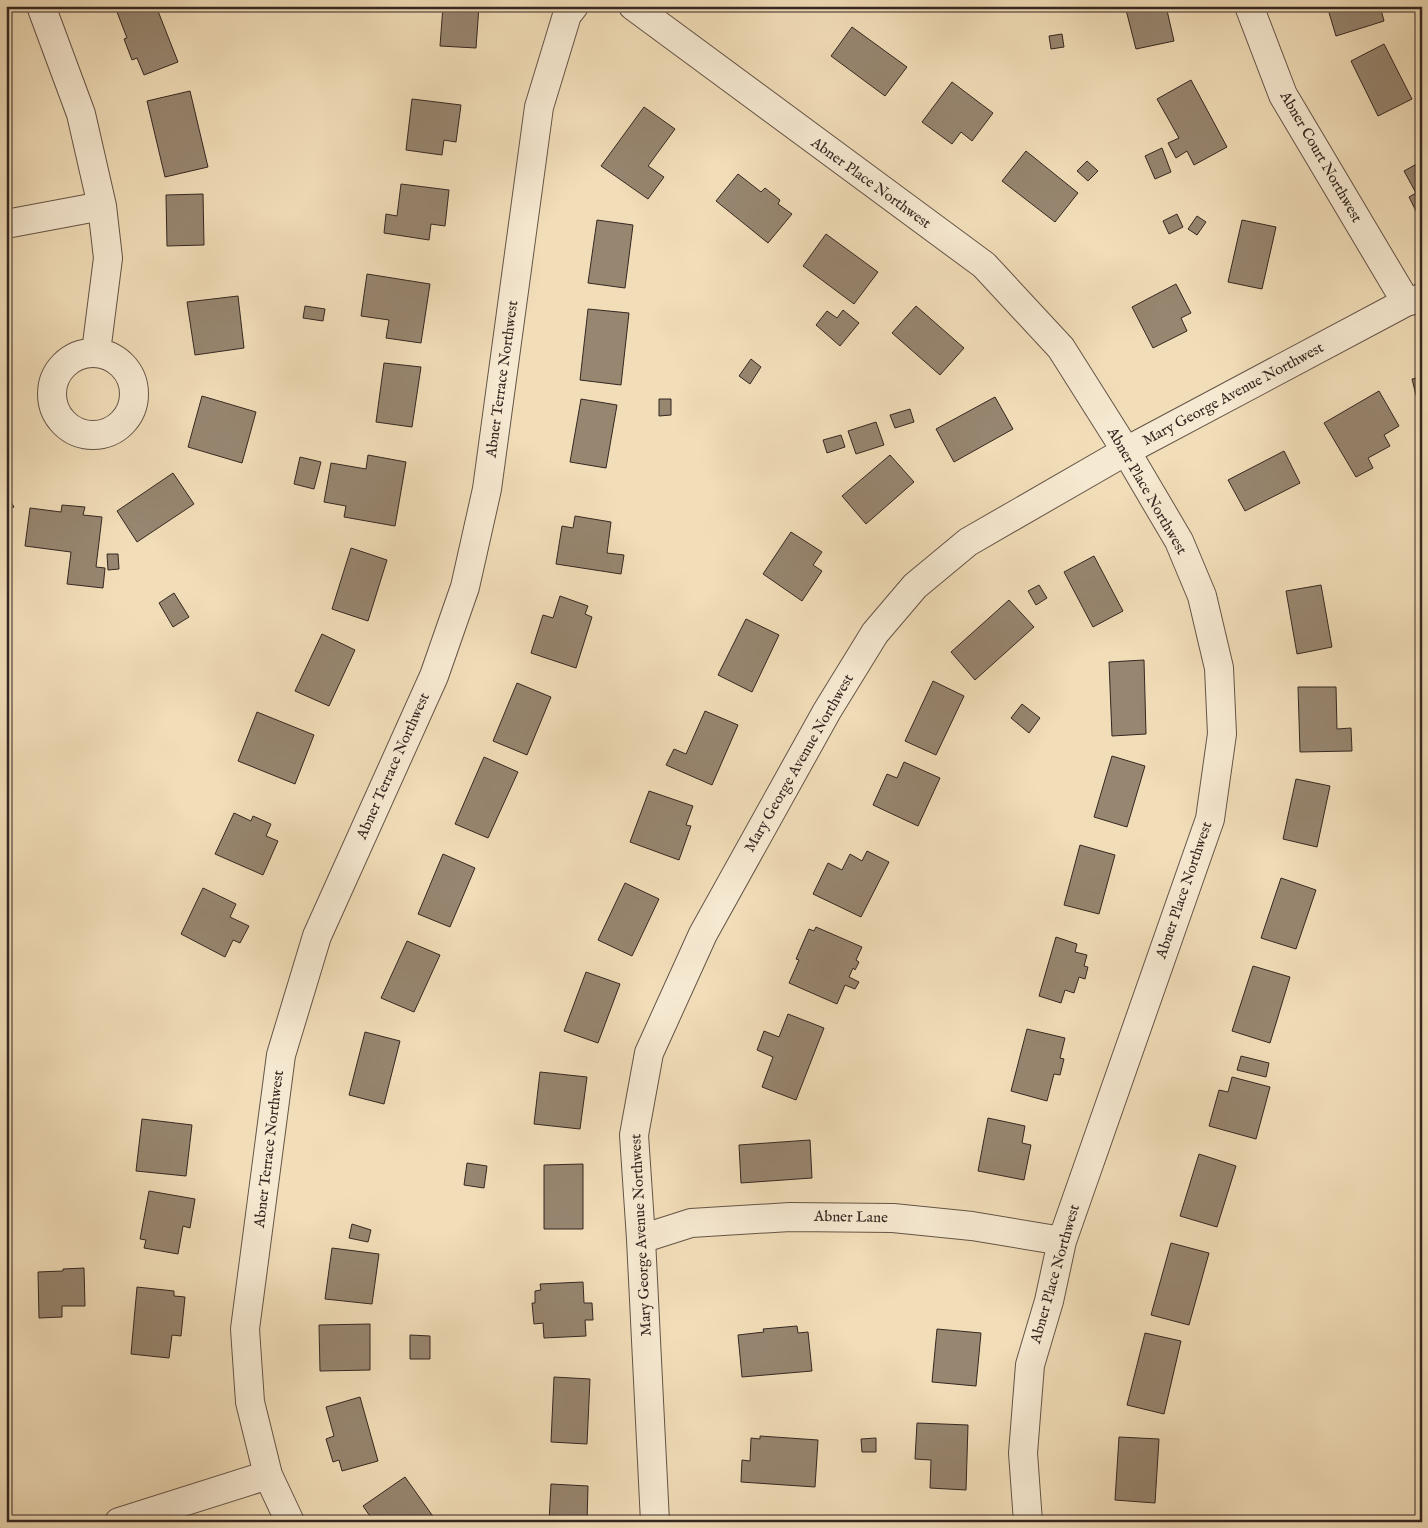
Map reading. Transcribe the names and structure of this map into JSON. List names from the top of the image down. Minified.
{"streets":{"street":["Abner Court Northwest","Abner Place Northwest","Abner Terrace Northwest","Mary George Avenue Northwest","Abner Lane"]},"crossings":[["Abner Court Northwest","Mary George Avenue Northwest"],["Abner Place Northwest","Mary George Avenue Northwest"],["Abner Place Northwest","Abner Lane"],["Mary George Avenue Northwest","Abner Lane"]]}
